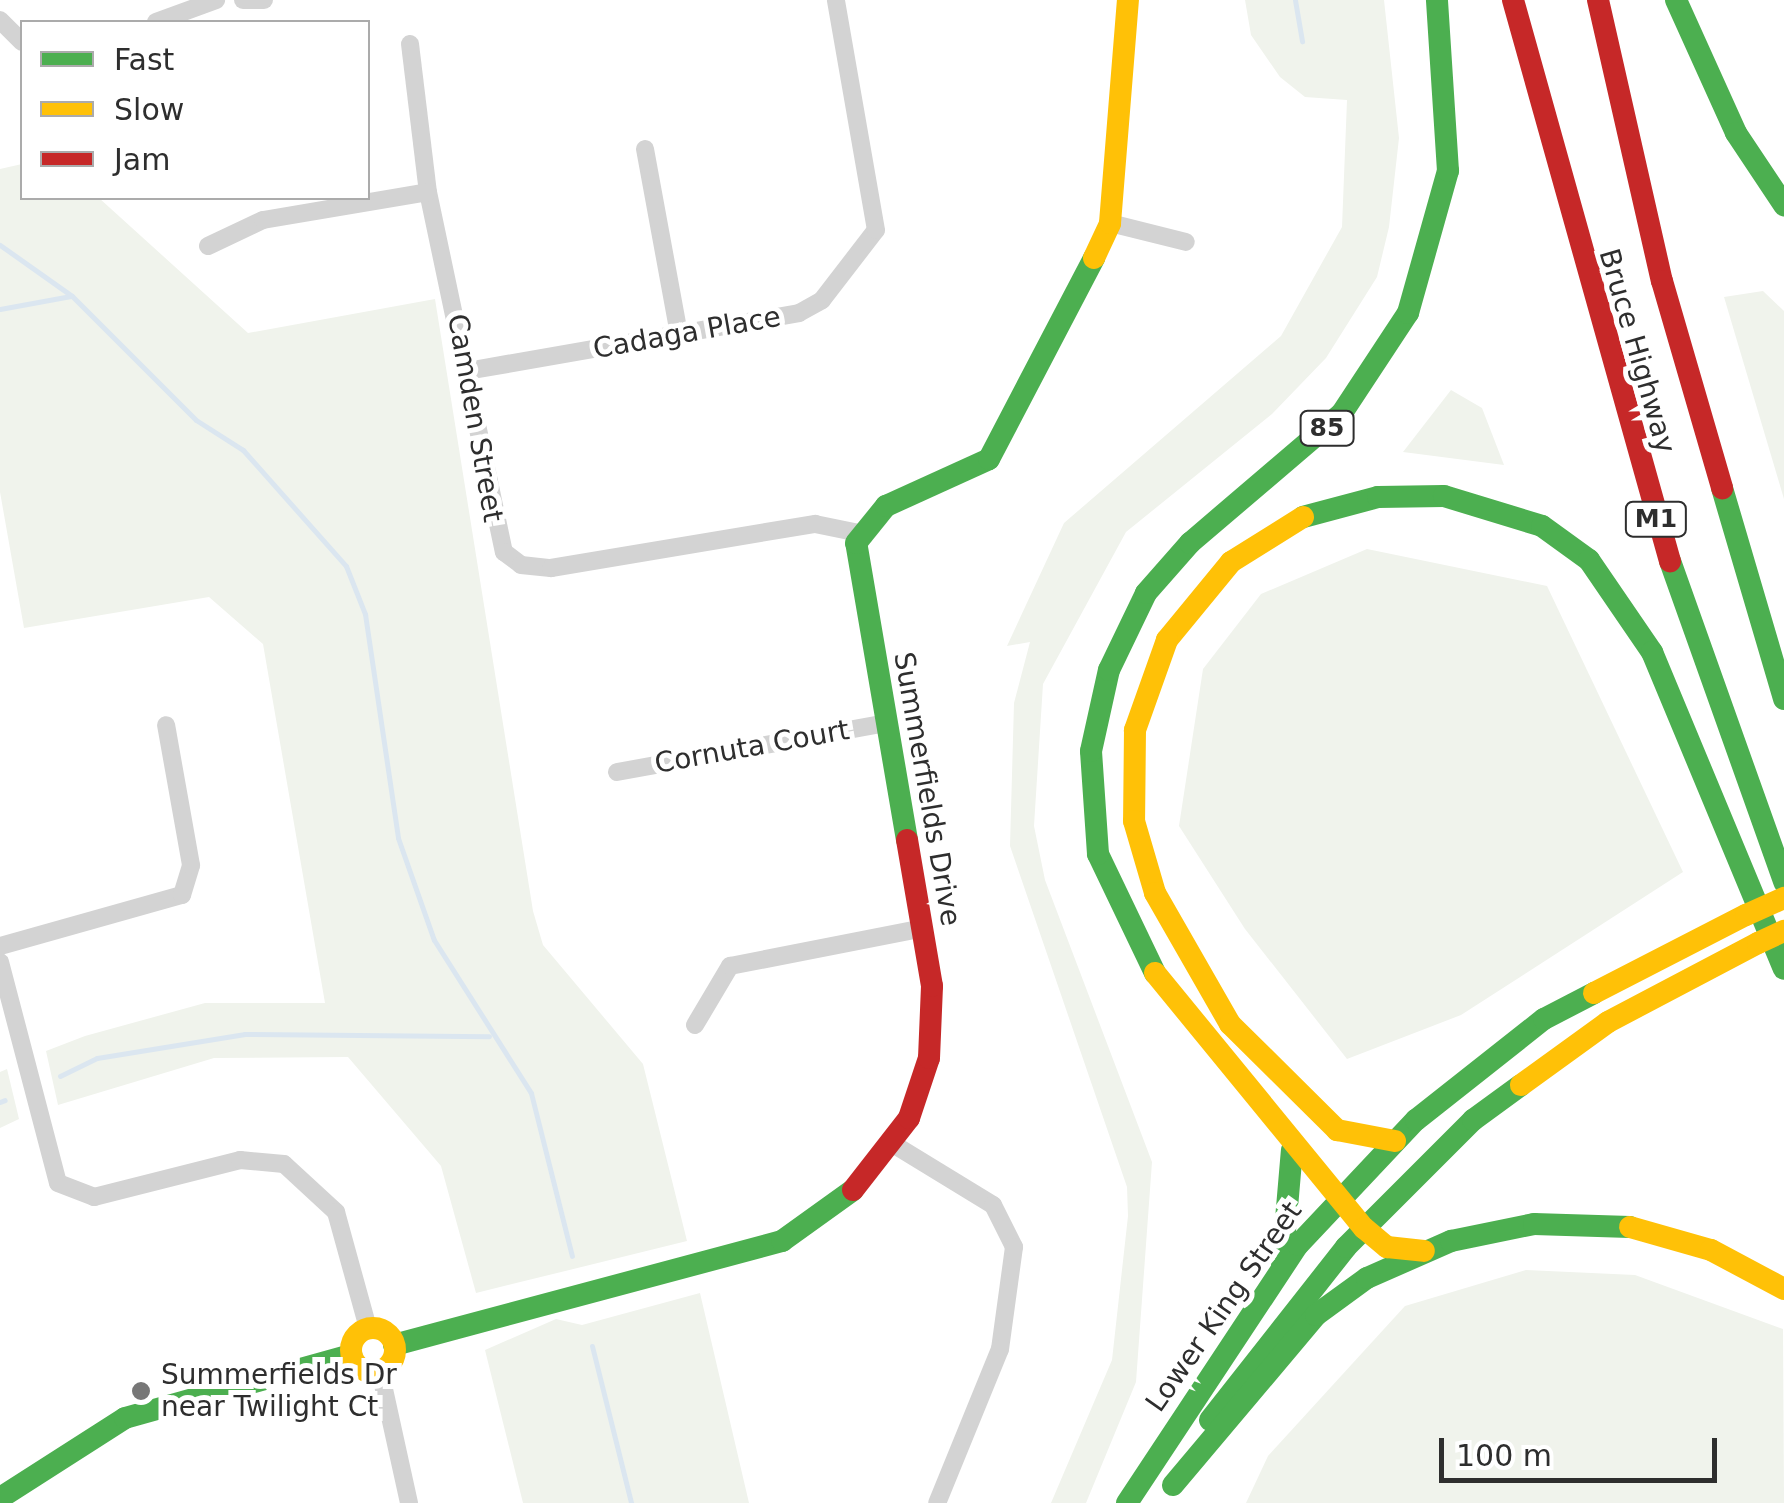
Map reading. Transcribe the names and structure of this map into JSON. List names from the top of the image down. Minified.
{"streets":{"main road":["Bruce Highway","85","M1","Summerfields Drive","Lower King Street"],"street":["Cadaga Place","Camden Street","Cornuta Court"]},"crossings":[["Cadaga Place","Camden Street"],["Camden Street","Summerfields Drive"],["85","Lower King Street"],["Cornuta Court","Summerfields Drive"]],"places":["Summerfields Dr near Twilight Ct"],"legend":["Fast","Slow","Jam"],"scale_bar":"100 m"}
